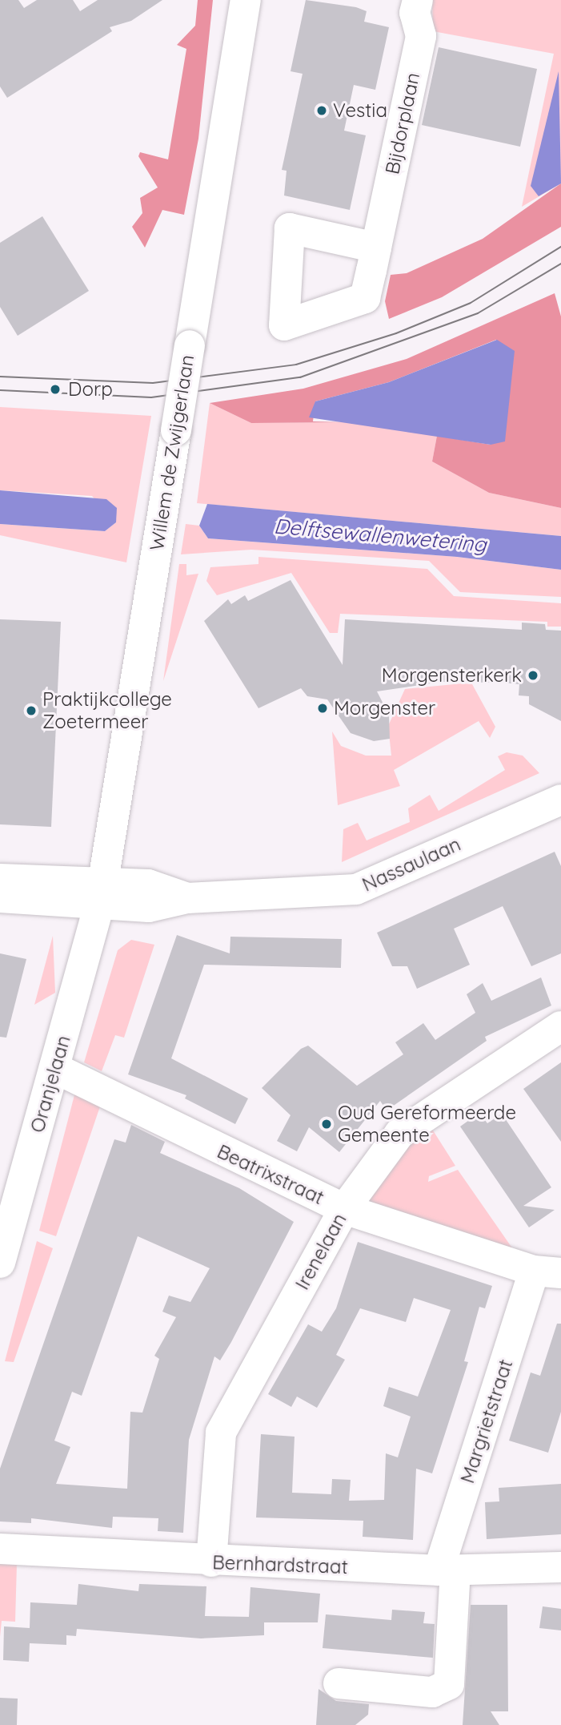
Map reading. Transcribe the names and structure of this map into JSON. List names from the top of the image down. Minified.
{"streets":{"street":["Bijdorplaan","Willem de Zwijgerlaan","Nassaulaan","Oranjelaan","Beatrixstraat","Irenelaan","Margrietstraat","Bernhardstraat"]},"crossings":[["Willem de Zwijgerlaan","Nassaulaan"],["Willem de Zwijgerlaan","Oranjelaan"],["Nassaulaan","Oranjelaan"],["Oranjelaan","Beatrixstraat"],["Beatrixstraat","Irenelaan"],["Beatrixstraat","Margrietstraat"],["Irenelaan","Bernhardstraat"],["Margrietstraat","Bernhardstraat"]],"water":["Delftsewallenwetering"],"places":["Vestia","Dorp","Morgensterkerk","Morgenster","Praktijkcollege Zoetermeer","Oud Gereformeerde Gemeente"]}
